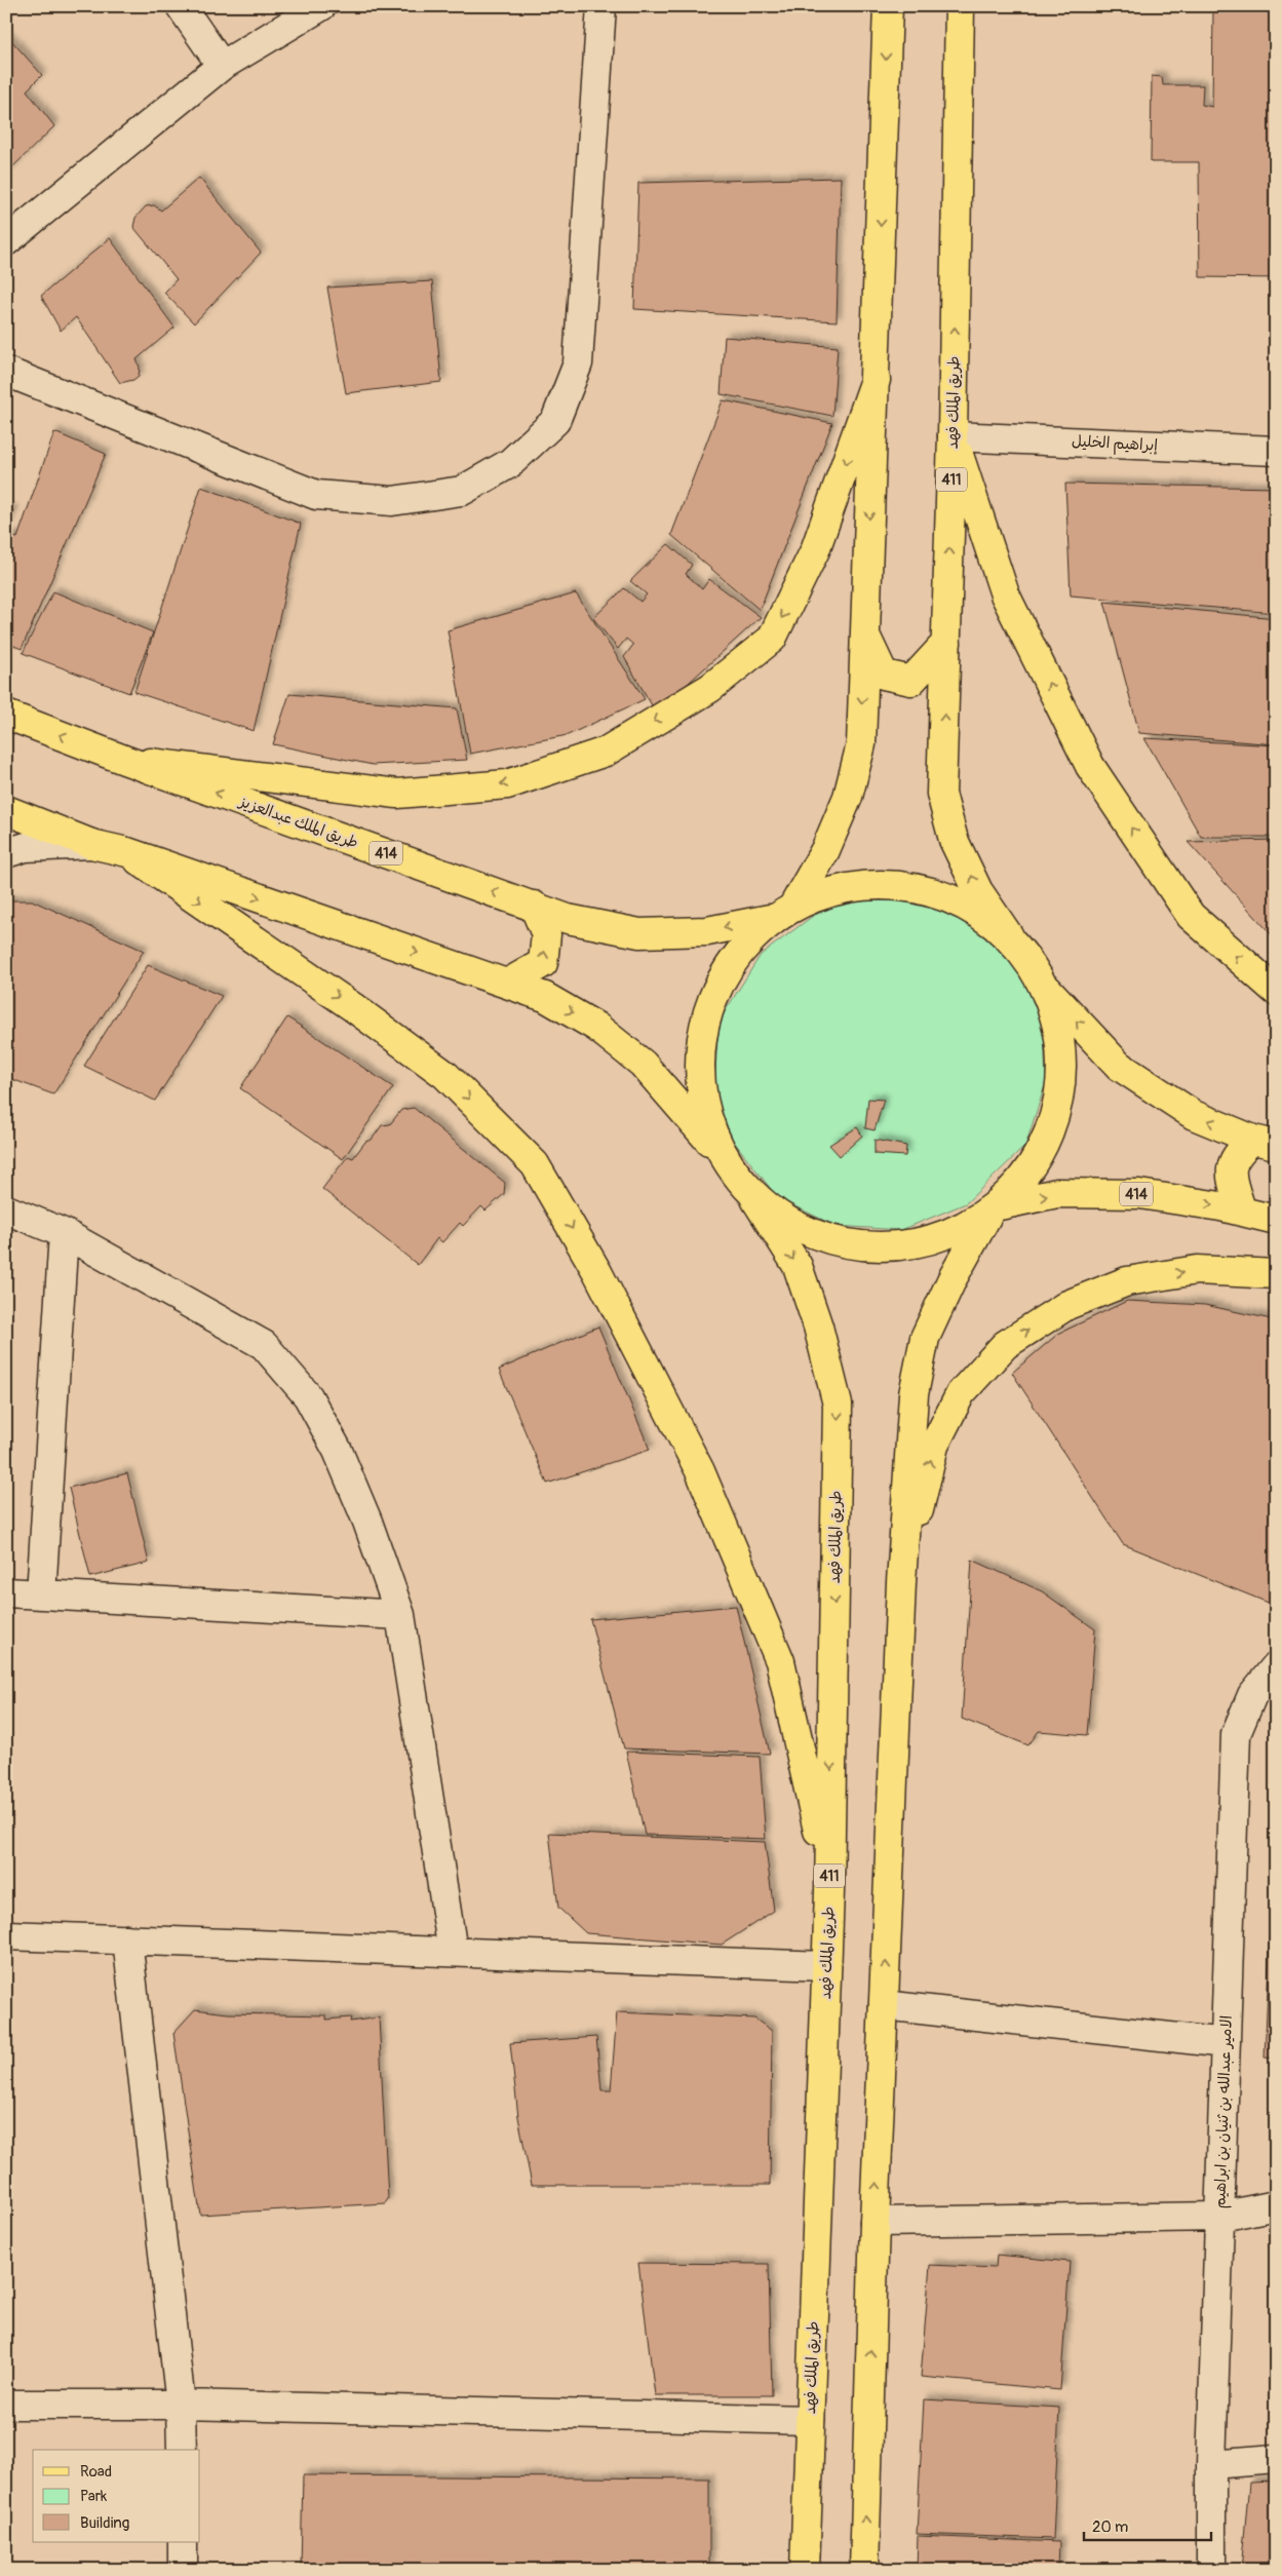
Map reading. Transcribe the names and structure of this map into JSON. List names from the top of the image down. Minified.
{"streets":{"main road":["طريق الملك فهد","411","طريق الملك عبدالعزيز","414"],"street":["إبراهيم الخليل","الامير عبدالله بن ثنيان بن ابراهيم"]},"crossings":[["طريق الملك فهد","إبراهيم الخليل"]],"legend":["Road","Park","Building"],"scale_bar":"20 m"}
